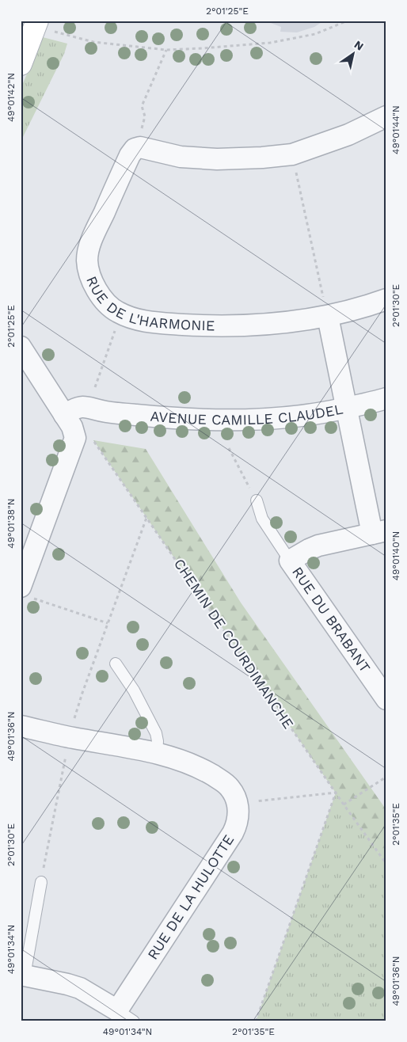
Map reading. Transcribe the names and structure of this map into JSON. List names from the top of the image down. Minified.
{"streets":{"street":["RUE DE L'HARMONIE","AVENUE CAMILLE CLAUDEL","RUE DU BRABANT","RUE DE LA HULOTTE"],"path":["CHEMIN DE COURDIMANCHE"]},"crossings":[["AVENUE CAMILLE CLAUDEL","RUE DU BRABANT"]],"north":"top right","coordinates":["2°01'25\"E","49°01'42\"N","49°01'44\"N","2°01'30\"E","49°01'38\"N","49°01'40\"N","49°01'36\"N","2°01'35\"E","49°01'34\"N"]}
